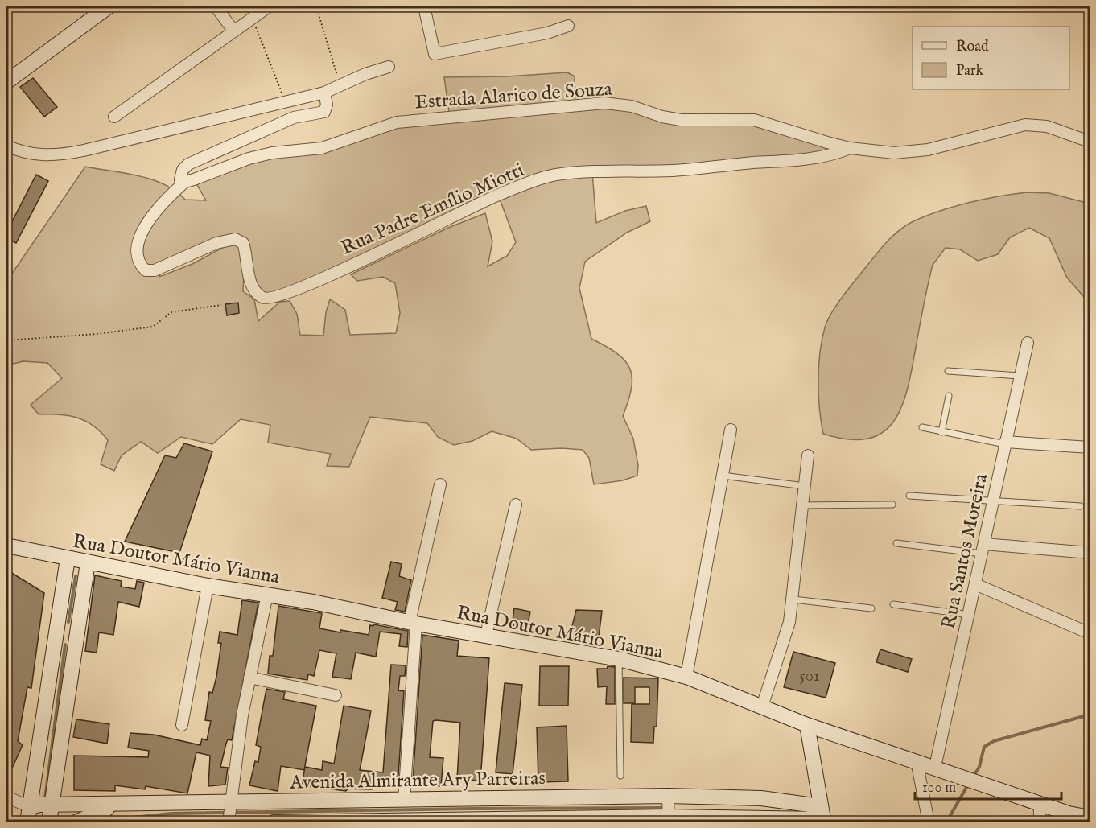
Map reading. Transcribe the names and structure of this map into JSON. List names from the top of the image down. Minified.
{"streets":{"main road":["Rua Doutor Mário Vianna","Avenida Almirante Ary Parreiras"],"street":["Estrada Alarico de Souza","Rua Padre Emílio Miotti","Rua Santos Moreira"]},"crossings":[["Estrada Alarico de Souza","Rua Padre Emílio Miotti"],["Rua Santos Moreira","Rua Doutor Mário Vianna"]],"house_numbers":["501"],"legend":["Road","Park"],"scale_bar":"100 m"}
